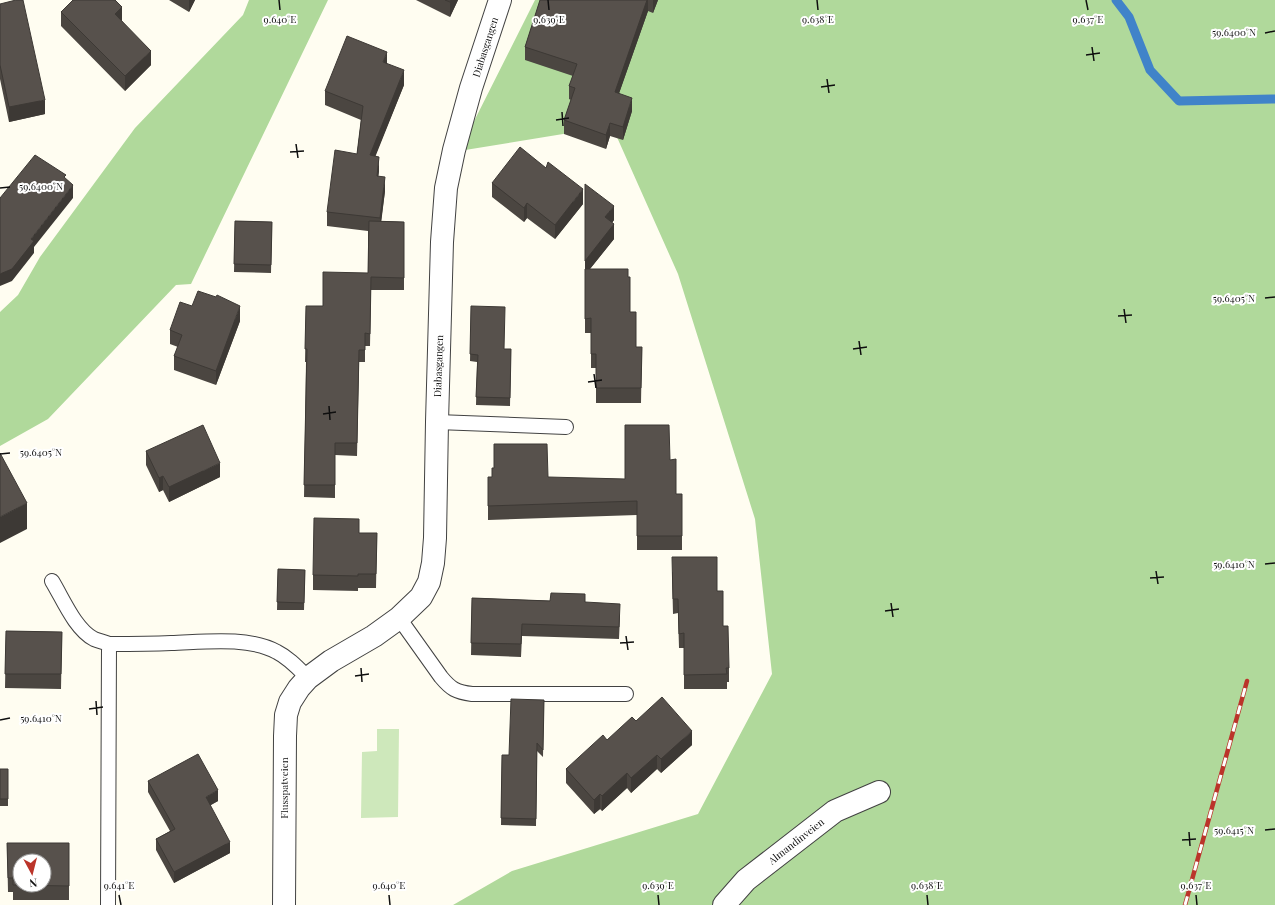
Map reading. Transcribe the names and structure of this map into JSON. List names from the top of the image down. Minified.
{"streets":{"street":["Diabasgangen","Flusspatveien","Almandinveien"]},"crossings":[["Diabasgangen","Flusspatveien"]],"north":"bottom","coordinates":["9.640°E","9.639°E","9.638°E","9.637°E","59.6400°N","59.6405°N","59.6410°N","59.6415°N","9.641°E"]}
